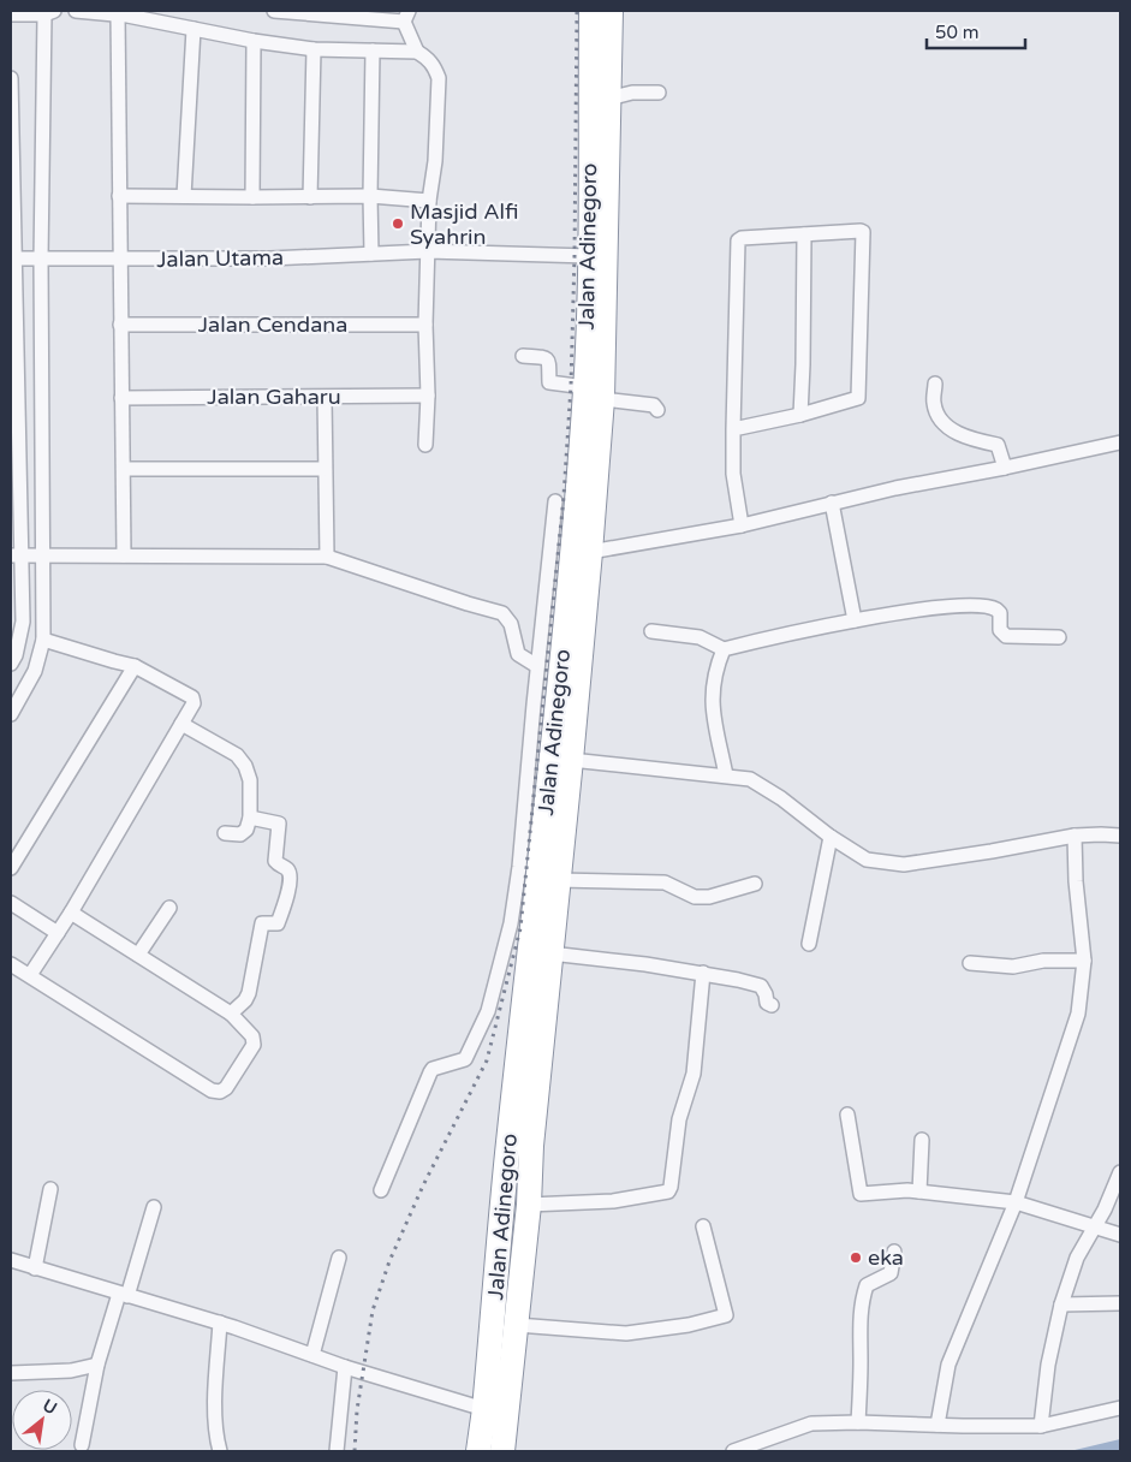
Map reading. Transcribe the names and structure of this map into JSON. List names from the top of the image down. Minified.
{"streets":{"highway":["Jalan Adinegoro"],"street":["Jalan Utama","Jalan Cendana","Jalan Gaharu"]},"crossings":[["Jalan Adinegoro","Jalan Utama"]],"places":["Masjid Alfi Syahrin","eka"],"scale_bar":"50 m","north":"top right"}
